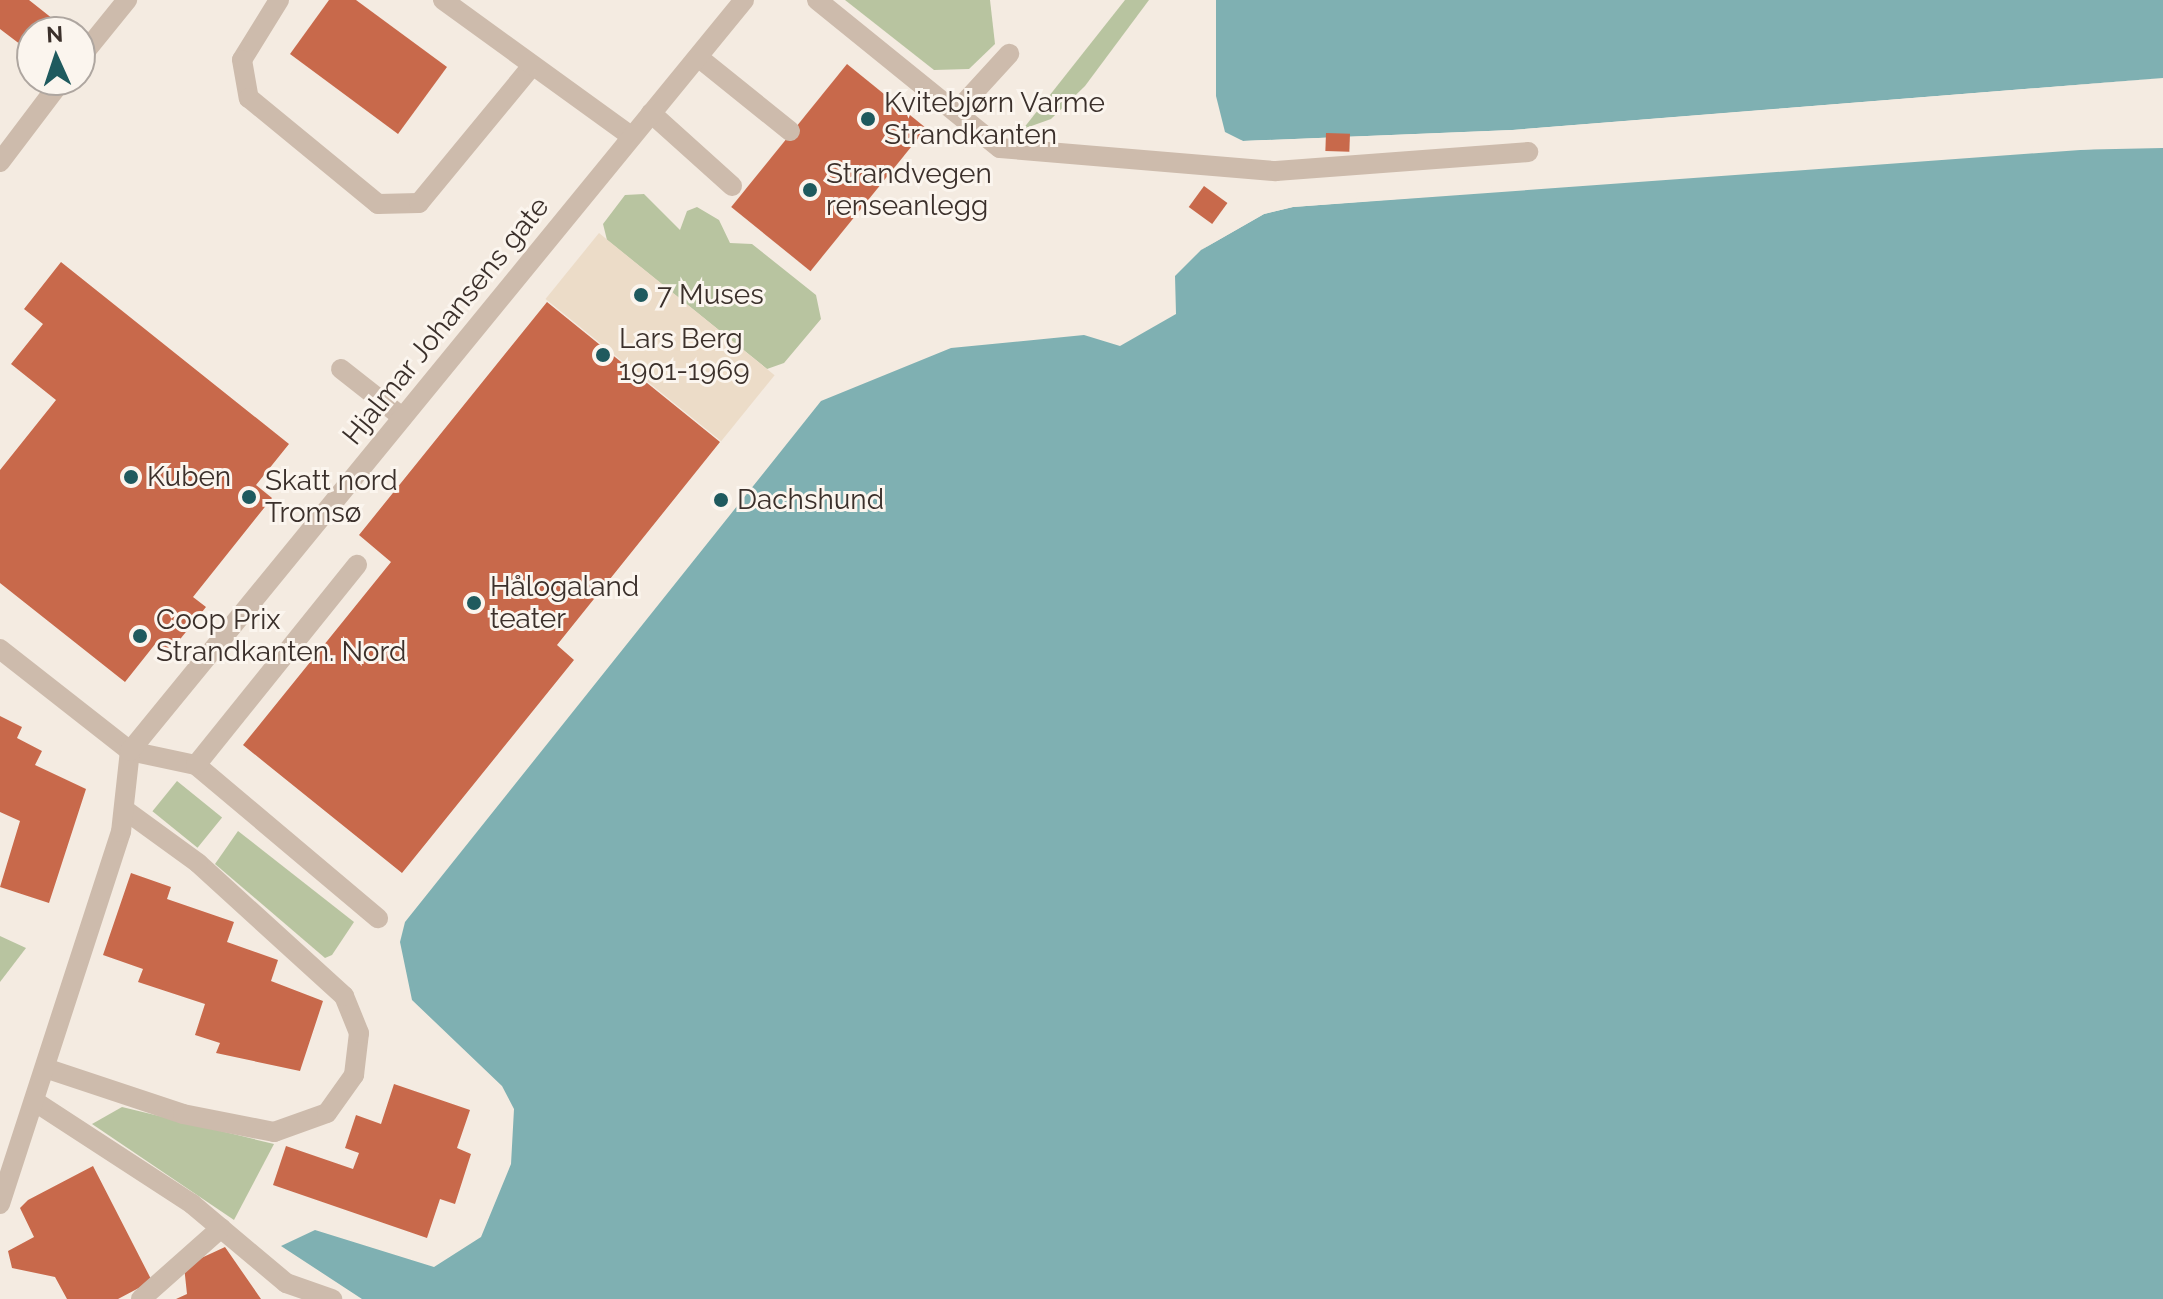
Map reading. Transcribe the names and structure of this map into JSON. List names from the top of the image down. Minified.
{"streets":{"street":["Hjalmar Johansens gate"]},"places":["Kvitebjørn Varme Strandkanten","Strandvegen renseanlegg","7 Muses","Lars Berg 1901-1969","Kuben","Skatt nord Tromsø","Dachshund","Hålogaland teater","Coop Prix Strandkanten. Nord"],"north":"top"}
